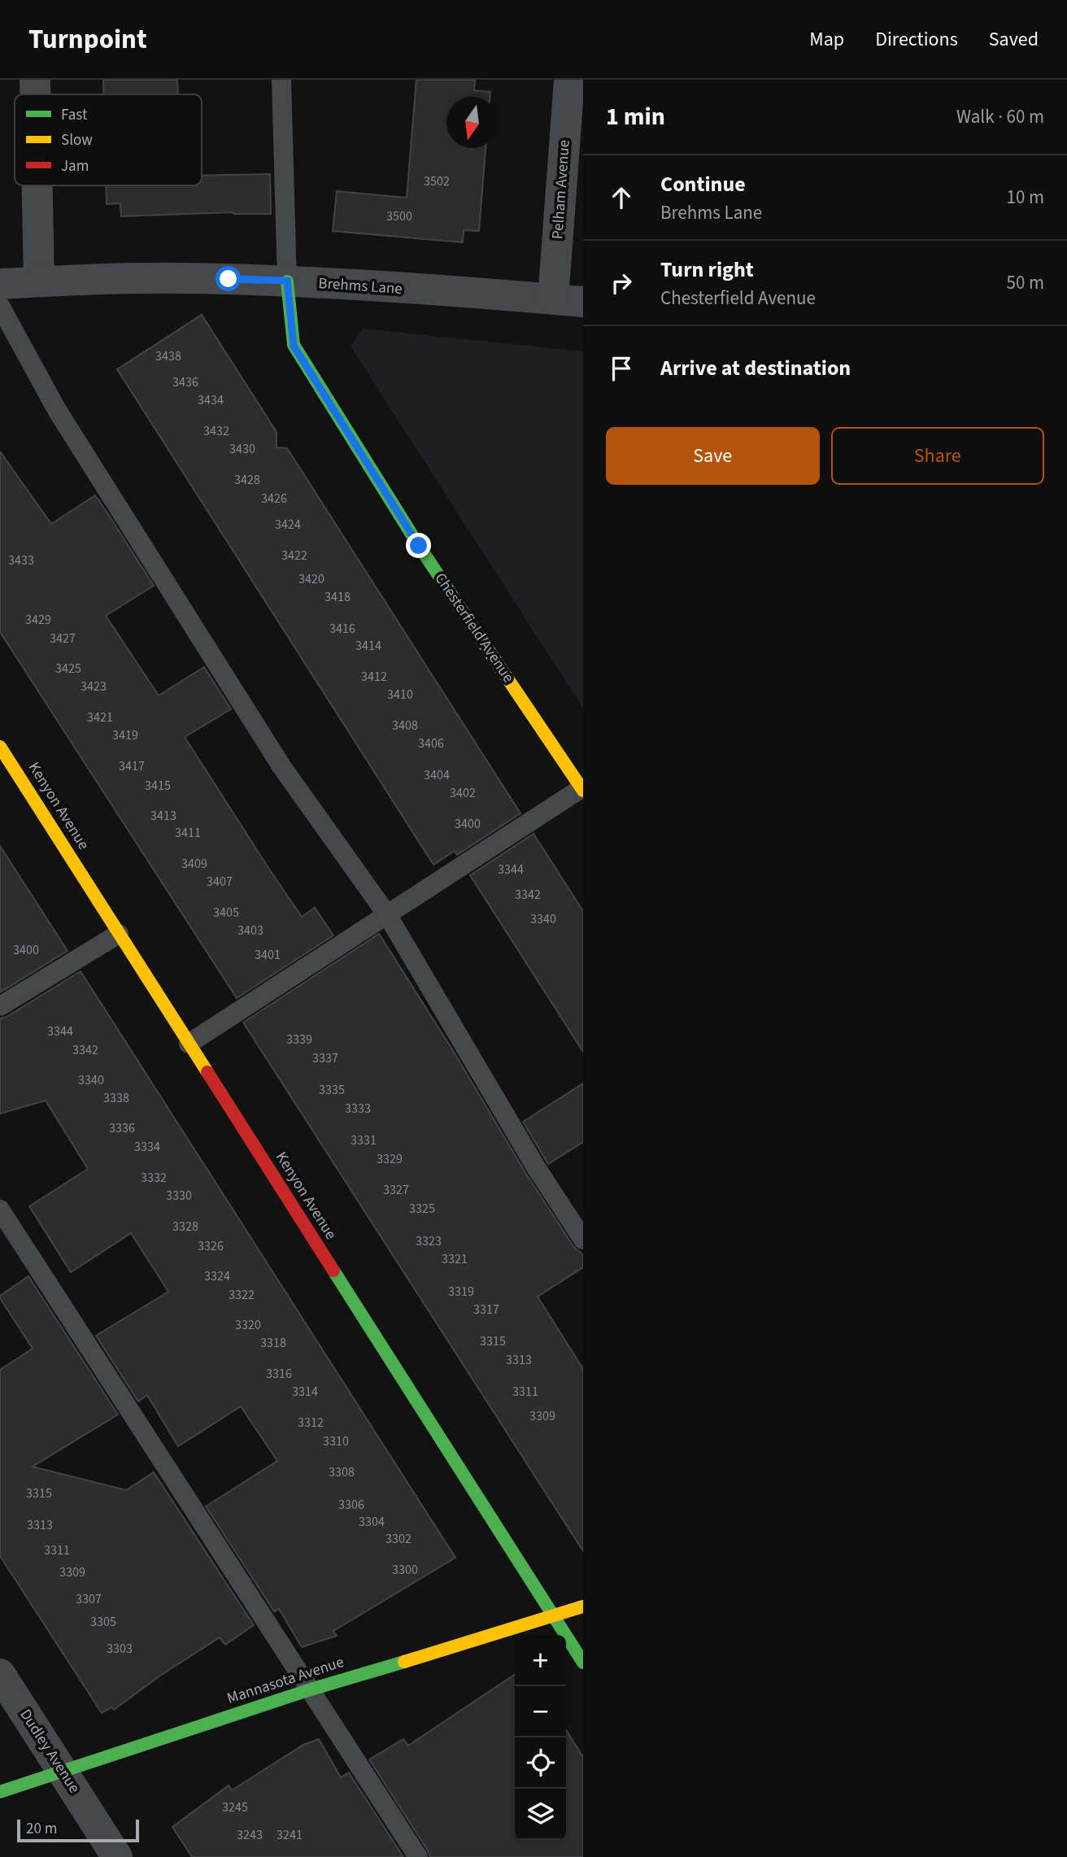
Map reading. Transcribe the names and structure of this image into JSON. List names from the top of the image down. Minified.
{"streets":{"street":["Pelham Avenue","Brehms Lane","Chesterfield Avenue","Kenyon Avenue","Mannasota Avenue","Dudley Avenue"]},"crossings":[["Pelham Avenue","Brehms Lane"],["Brehms Lane","Chesterfield Avenue"],["Kenyon Avenue","Mannasota Avenue"],["Mannasota Avenue","Dudley Avenue"]],"house_numbers":["3502","3500","3438","3436","3434","3432","3430","3428","3426","3424","3422","3433","3420","3418","3429","3416","3427","3414","3425","3412","3423","3410","3421","3408","3419","3406","3417","3404","3415","3402","3413","3400","3411","3409","3344","3407","3342","3405","3340","3403","3400","3401","3344","3339","3342","3337","3340","3335","3338","3333","3336","3331","3334","3329","3332","3327","3330","3325","3328","3323","3326","3321","3324","3319","3322","3317","3320","3315","3318","3313","3316","3314","3311","3309","3312","3310","3308","3315","3306","3304","3313","3302","3311","3300","3309","3307","3305","3303","3245","3243","3241"],"legend":["Fast","Slow","Jam"],"scale_bar":"20 m","north":"bottom","page":{"header":"Turnpoint","nav":["Map","Directions","Saved"],"heading":["1 min","Walk · 60 m"],"list":[["Continue","Brehms Lane","10 m"],["Turn right","Chesterfield Avenue","50 m"],"Arrive at destination"],"buttons":["Save","Share"],"map_buttons":["+","−"],"scale":"20 m"}}
